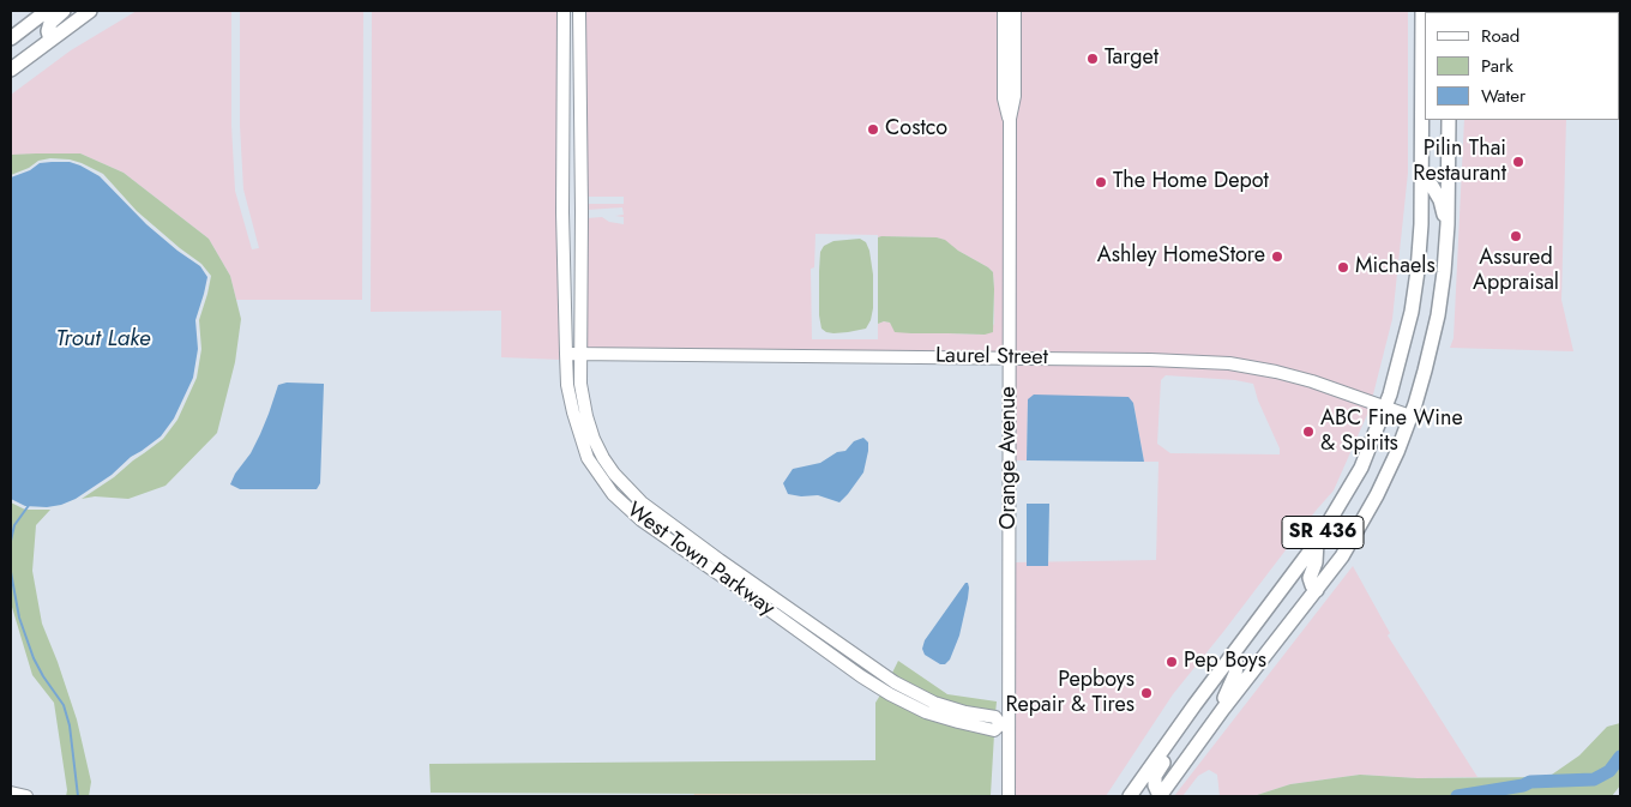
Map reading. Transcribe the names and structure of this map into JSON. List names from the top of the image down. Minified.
{"streets":{"main road":["Laurel Street","Orange Avenue","SR 436","West Town Parkway"]},"crossings":[["Laurel Street","Orange Avenue"],["Laurel Street","SR 436"],["Laurel Street","West Town Parkway"],["Orange Avenue","West Town Parkway"]],"water":["Trout Lake"],"places":["Target","Costco","Pilin Thai Restaurant","The Home Depot","Assured Appraisal","Ashley HomeStore","Michaels","ABC Fine Wine & Spirits","Pep Boys","Pepboys Repair & Tires"],"legend":["Road","Park","Water"]}
